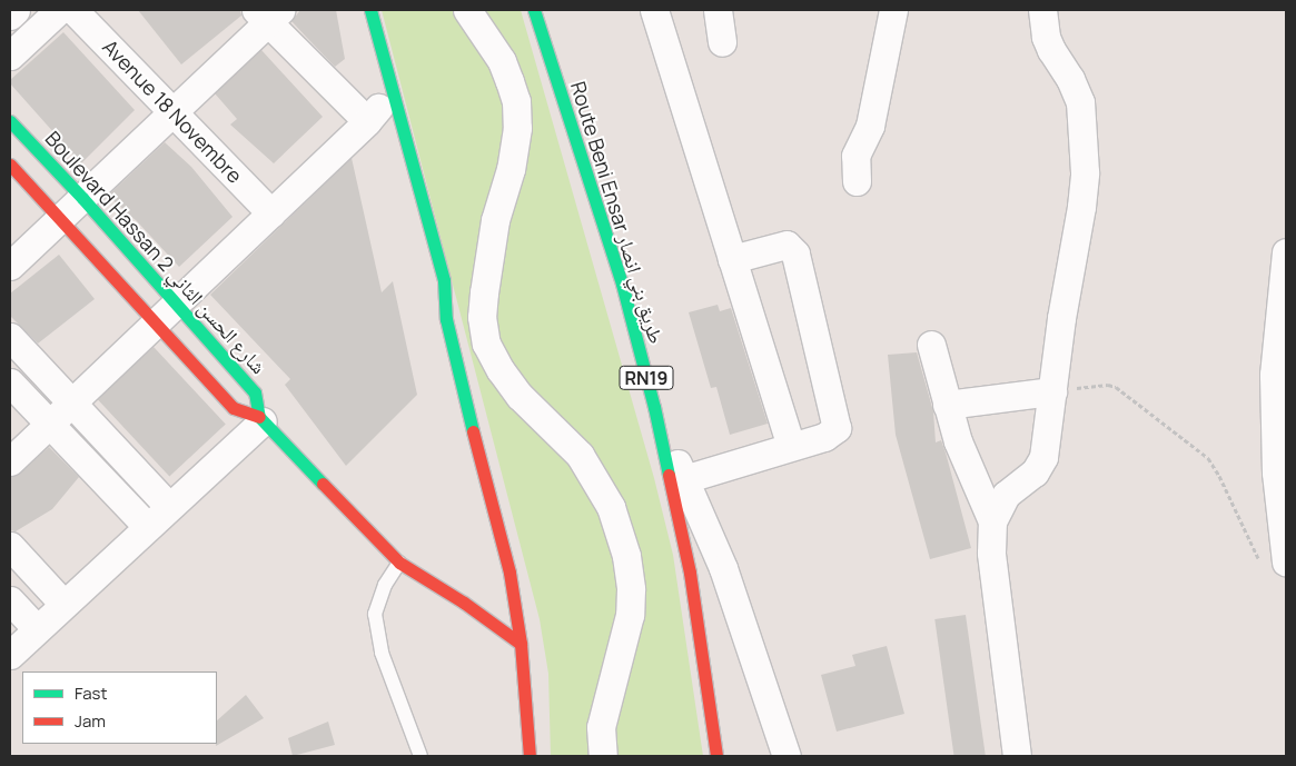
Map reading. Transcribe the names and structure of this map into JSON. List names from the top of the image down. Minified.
{"streets":{"main road":["Route Beni Ensar طريق بني انصار","Boulevard Hassan 2 شارع الحسن الثاني","RN19"],"street":["Avenue 18 Novembre"]},"legend":["Fast","Jam"]}
